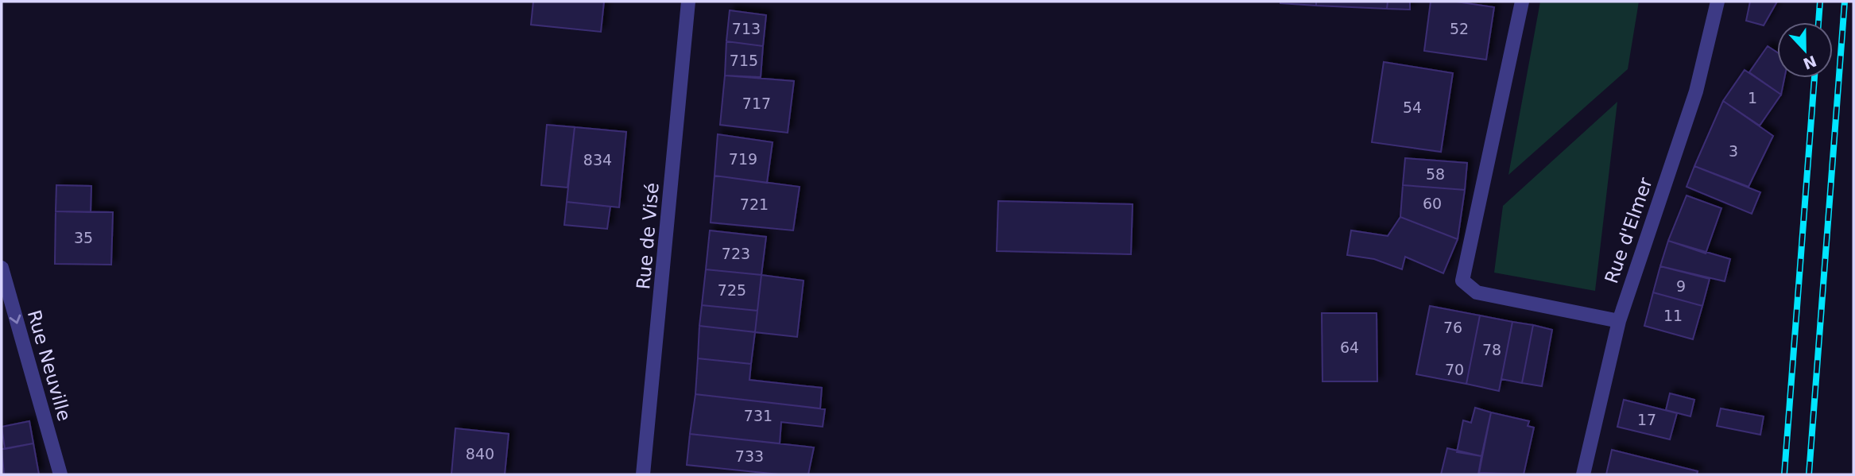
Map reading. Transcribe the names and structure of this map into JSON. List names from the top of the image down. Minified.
{"streets":{"street":["Rue d'Elmer","Rue de Visé","Rue Neuville"]},"one_way":["Rue Neuville"],"house_numbers":["713","52","715","1","717","54","3","719","834","58","60","721","35","723","9","725","11","76","64","78","70","731","17","840","733"],"north":"bottom"}
